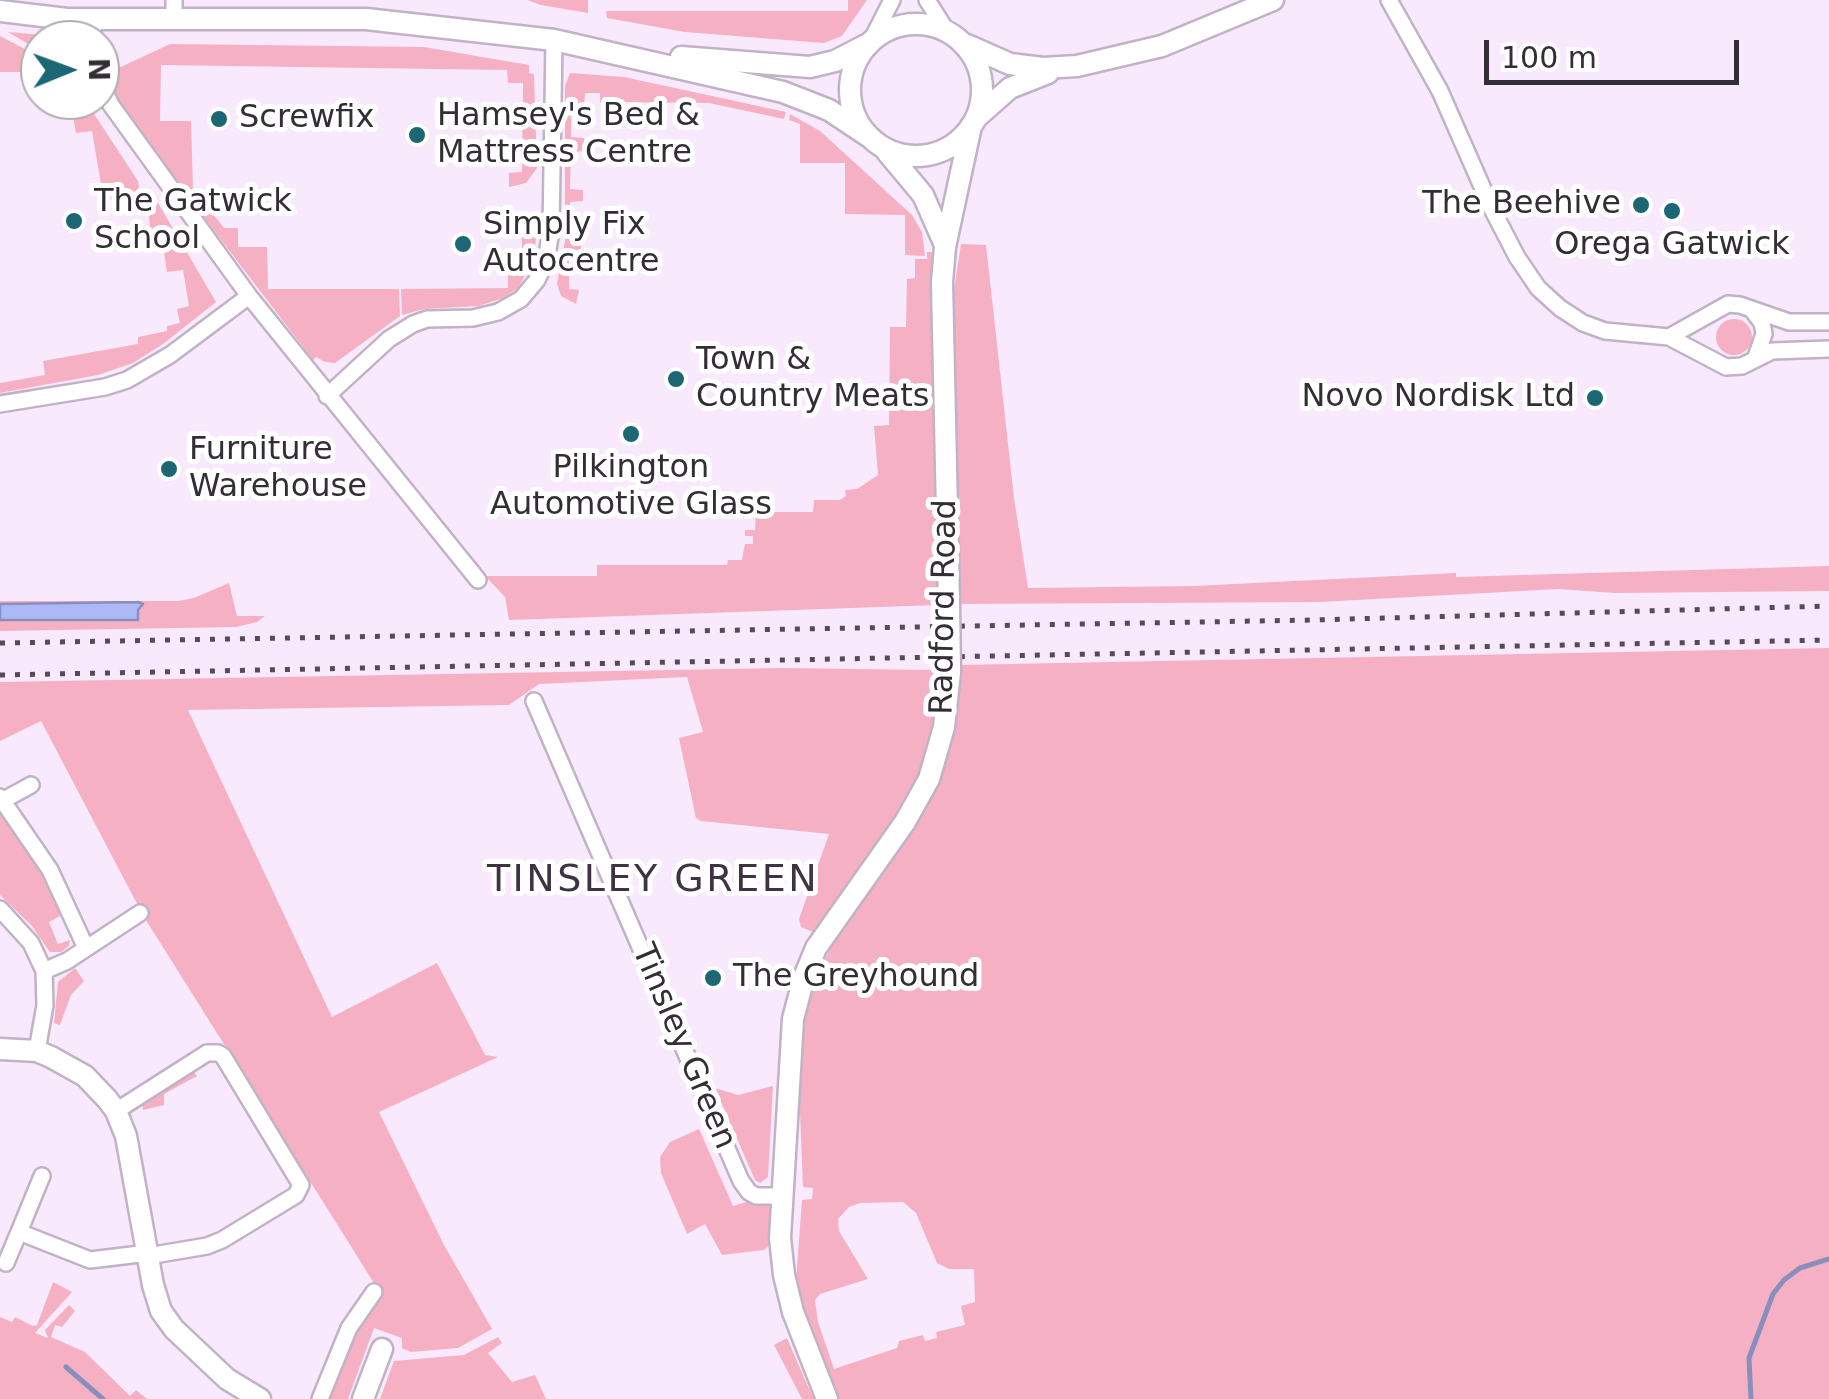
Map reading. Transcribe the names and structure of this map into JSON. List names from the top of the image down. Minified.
{"streets":{"street":["Radford Road","Tinsley Green"]},"crossings":[["Radford Road","Tinsley Green"]],"districts":["TINSLEY GREEN"],"places":["Screwfix","Hamsey's Bed & Mattress Centre","The Beehive","Orega Gatwick","The Gatwick School","Simply Fix Autocentre","Town & Country Meats","Novo Nordisk Ltd","Pilkington Automotive Glass","Furniture Warehouse","The Greyhound"],"scale_bar":"100 m","north":"right"}
